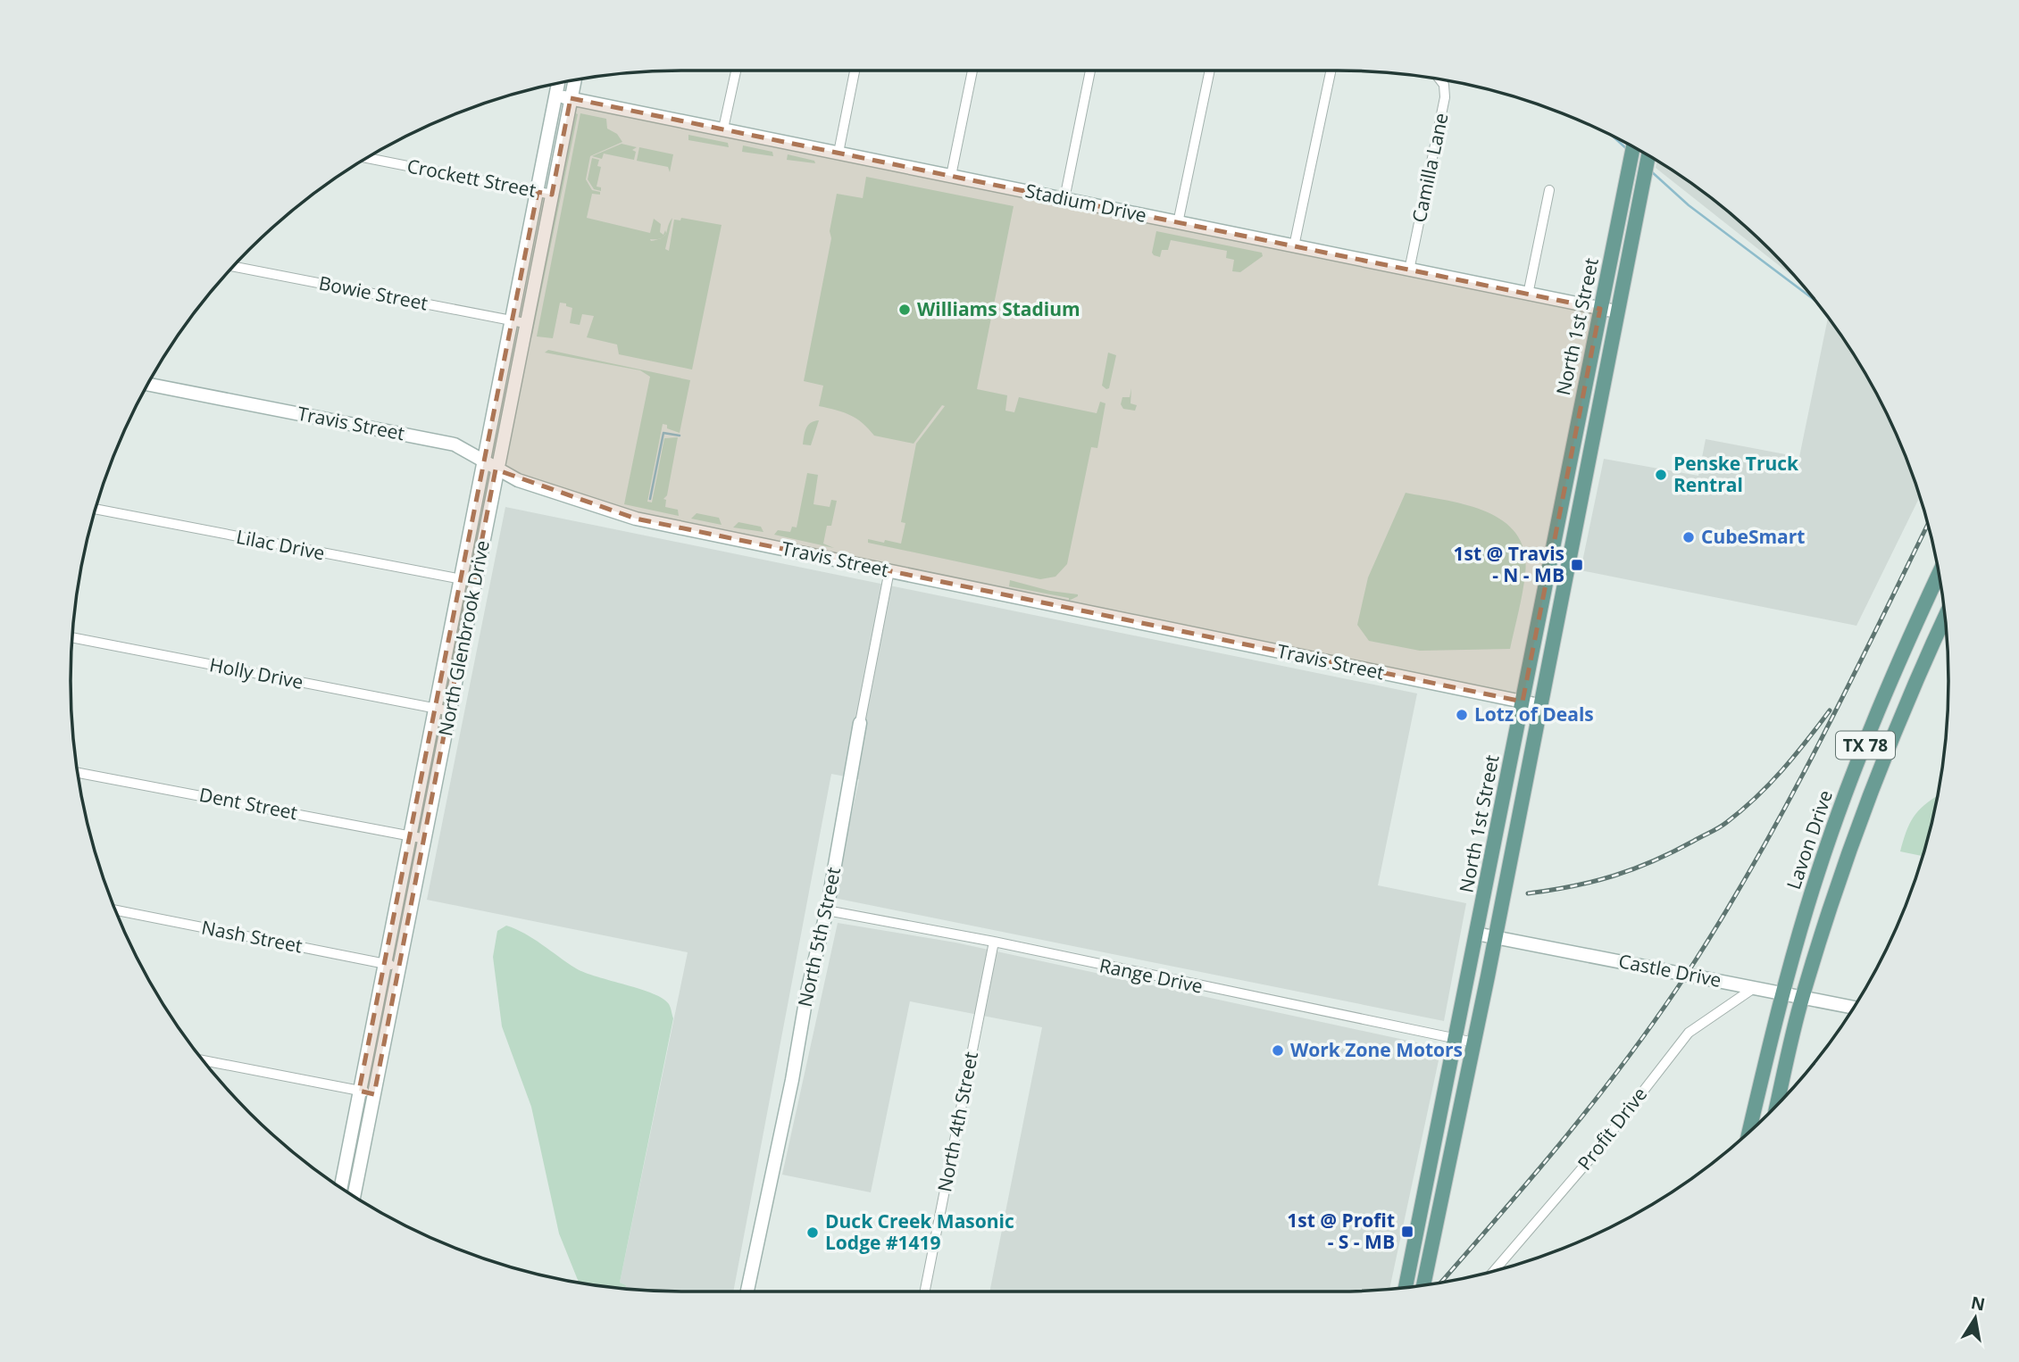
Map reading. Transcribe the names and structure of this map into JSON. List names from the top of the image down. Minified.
{"streets":{"main road":["North 1st Street","TX 78","Lavon Drive"],"street":["Camilla Lane","Crockett Street","Stadium Drive","Bowie Street","Travis Street","Lilac Drive","North Glenbrook Drive","Holly Drive","Dent Street","Nash Street","North 5th Street","Castle Drive","Range Drive","North 4th Street","Profit Drive"]},"crossings":[["Camilla Lane","Stadium Drive"],["Crockett Street","North Glenbrook Drive"],["Stadium Drive","North 1st Street"],["Stadium Drive","North Glenbrook Drive"],["Bowie Street","North Glenbrook Drive"],["North 1st Street","Travis Street"],["North 1st Street","Castle Drive"],["North 1st Street","Range Drive"],["Travis Street","North Glenbrook Drive"],["Travis Street","North 5th Street"],["Lilac Drive","North Glenbrook Drive"],["North Glenbrook Drive","Holly Drive"],["North Glenbrook Drive","Dent Street"],["North Glenbrook Drive","Nash Street"],["TX 78","Castle Drive"],["Lavon Drive","Castle Drive"],["North 5th Street","Range Drive"],["Castle Drive","Profit Drive"],["Range Drive","North 4th Street"]],"places":{"other":["Williams Stadium","Penske Truck Rentral","CubeSmart","Lotz of Deals","Work Zone Motors","Duck Creek Masonic Lodge #1419"],"transit":["1st @ Travis - N - MB","1st @ Profit - S - MB"]},"north":"top"}
